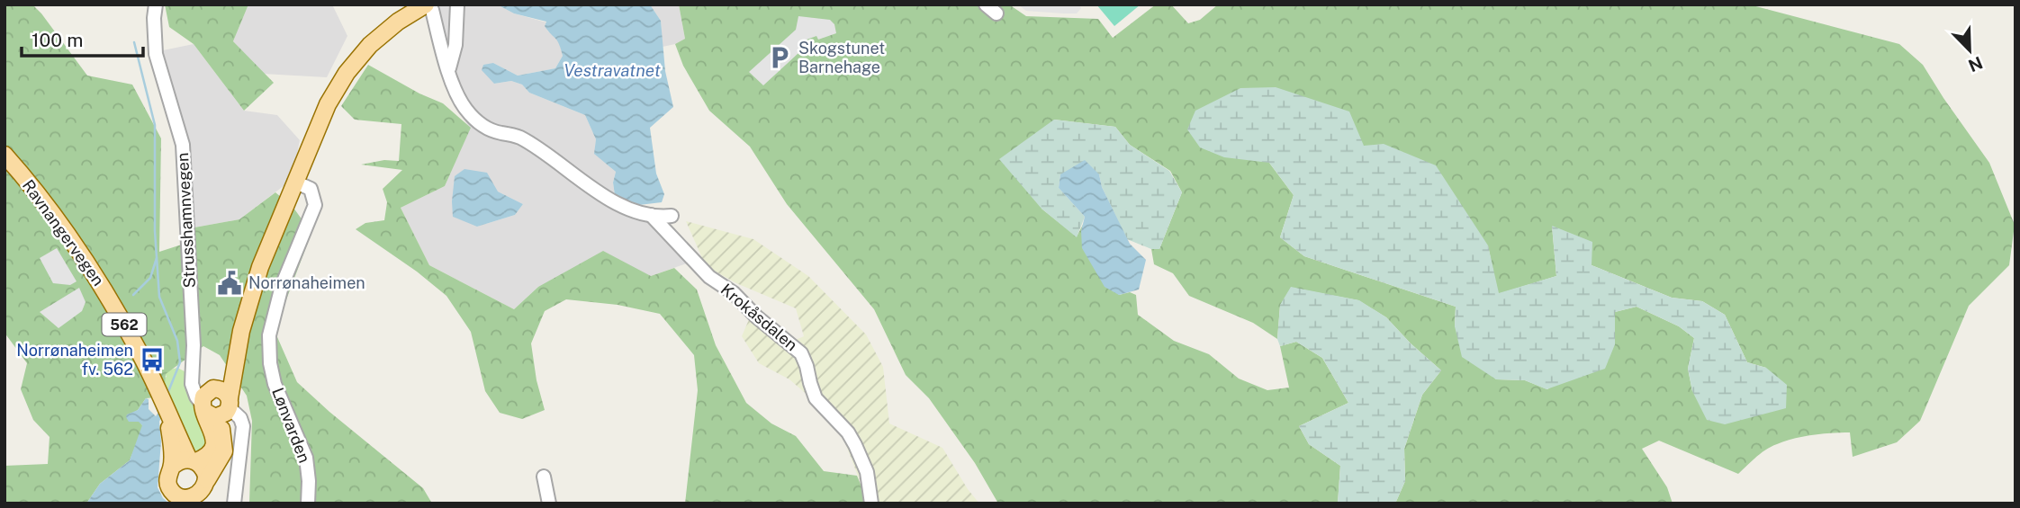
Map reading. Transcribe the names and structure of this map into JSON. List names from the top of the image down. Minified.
{"streets":{"main road":["Ravnangervegen","562"],"street":["Strusshamnvegen","Krokåsdalen","Lønvarden"]},"crossings":[["Ravnangervegen","562"]],"water":["Vestravatnet"],"places":{"parking":["Skogstunet Barnehage"],"public building":["Norrønaheimen"],"bus stop":["Norrønaheimen fv. 562"]},"scale_bar":"100 m","north":"bottom right"}
